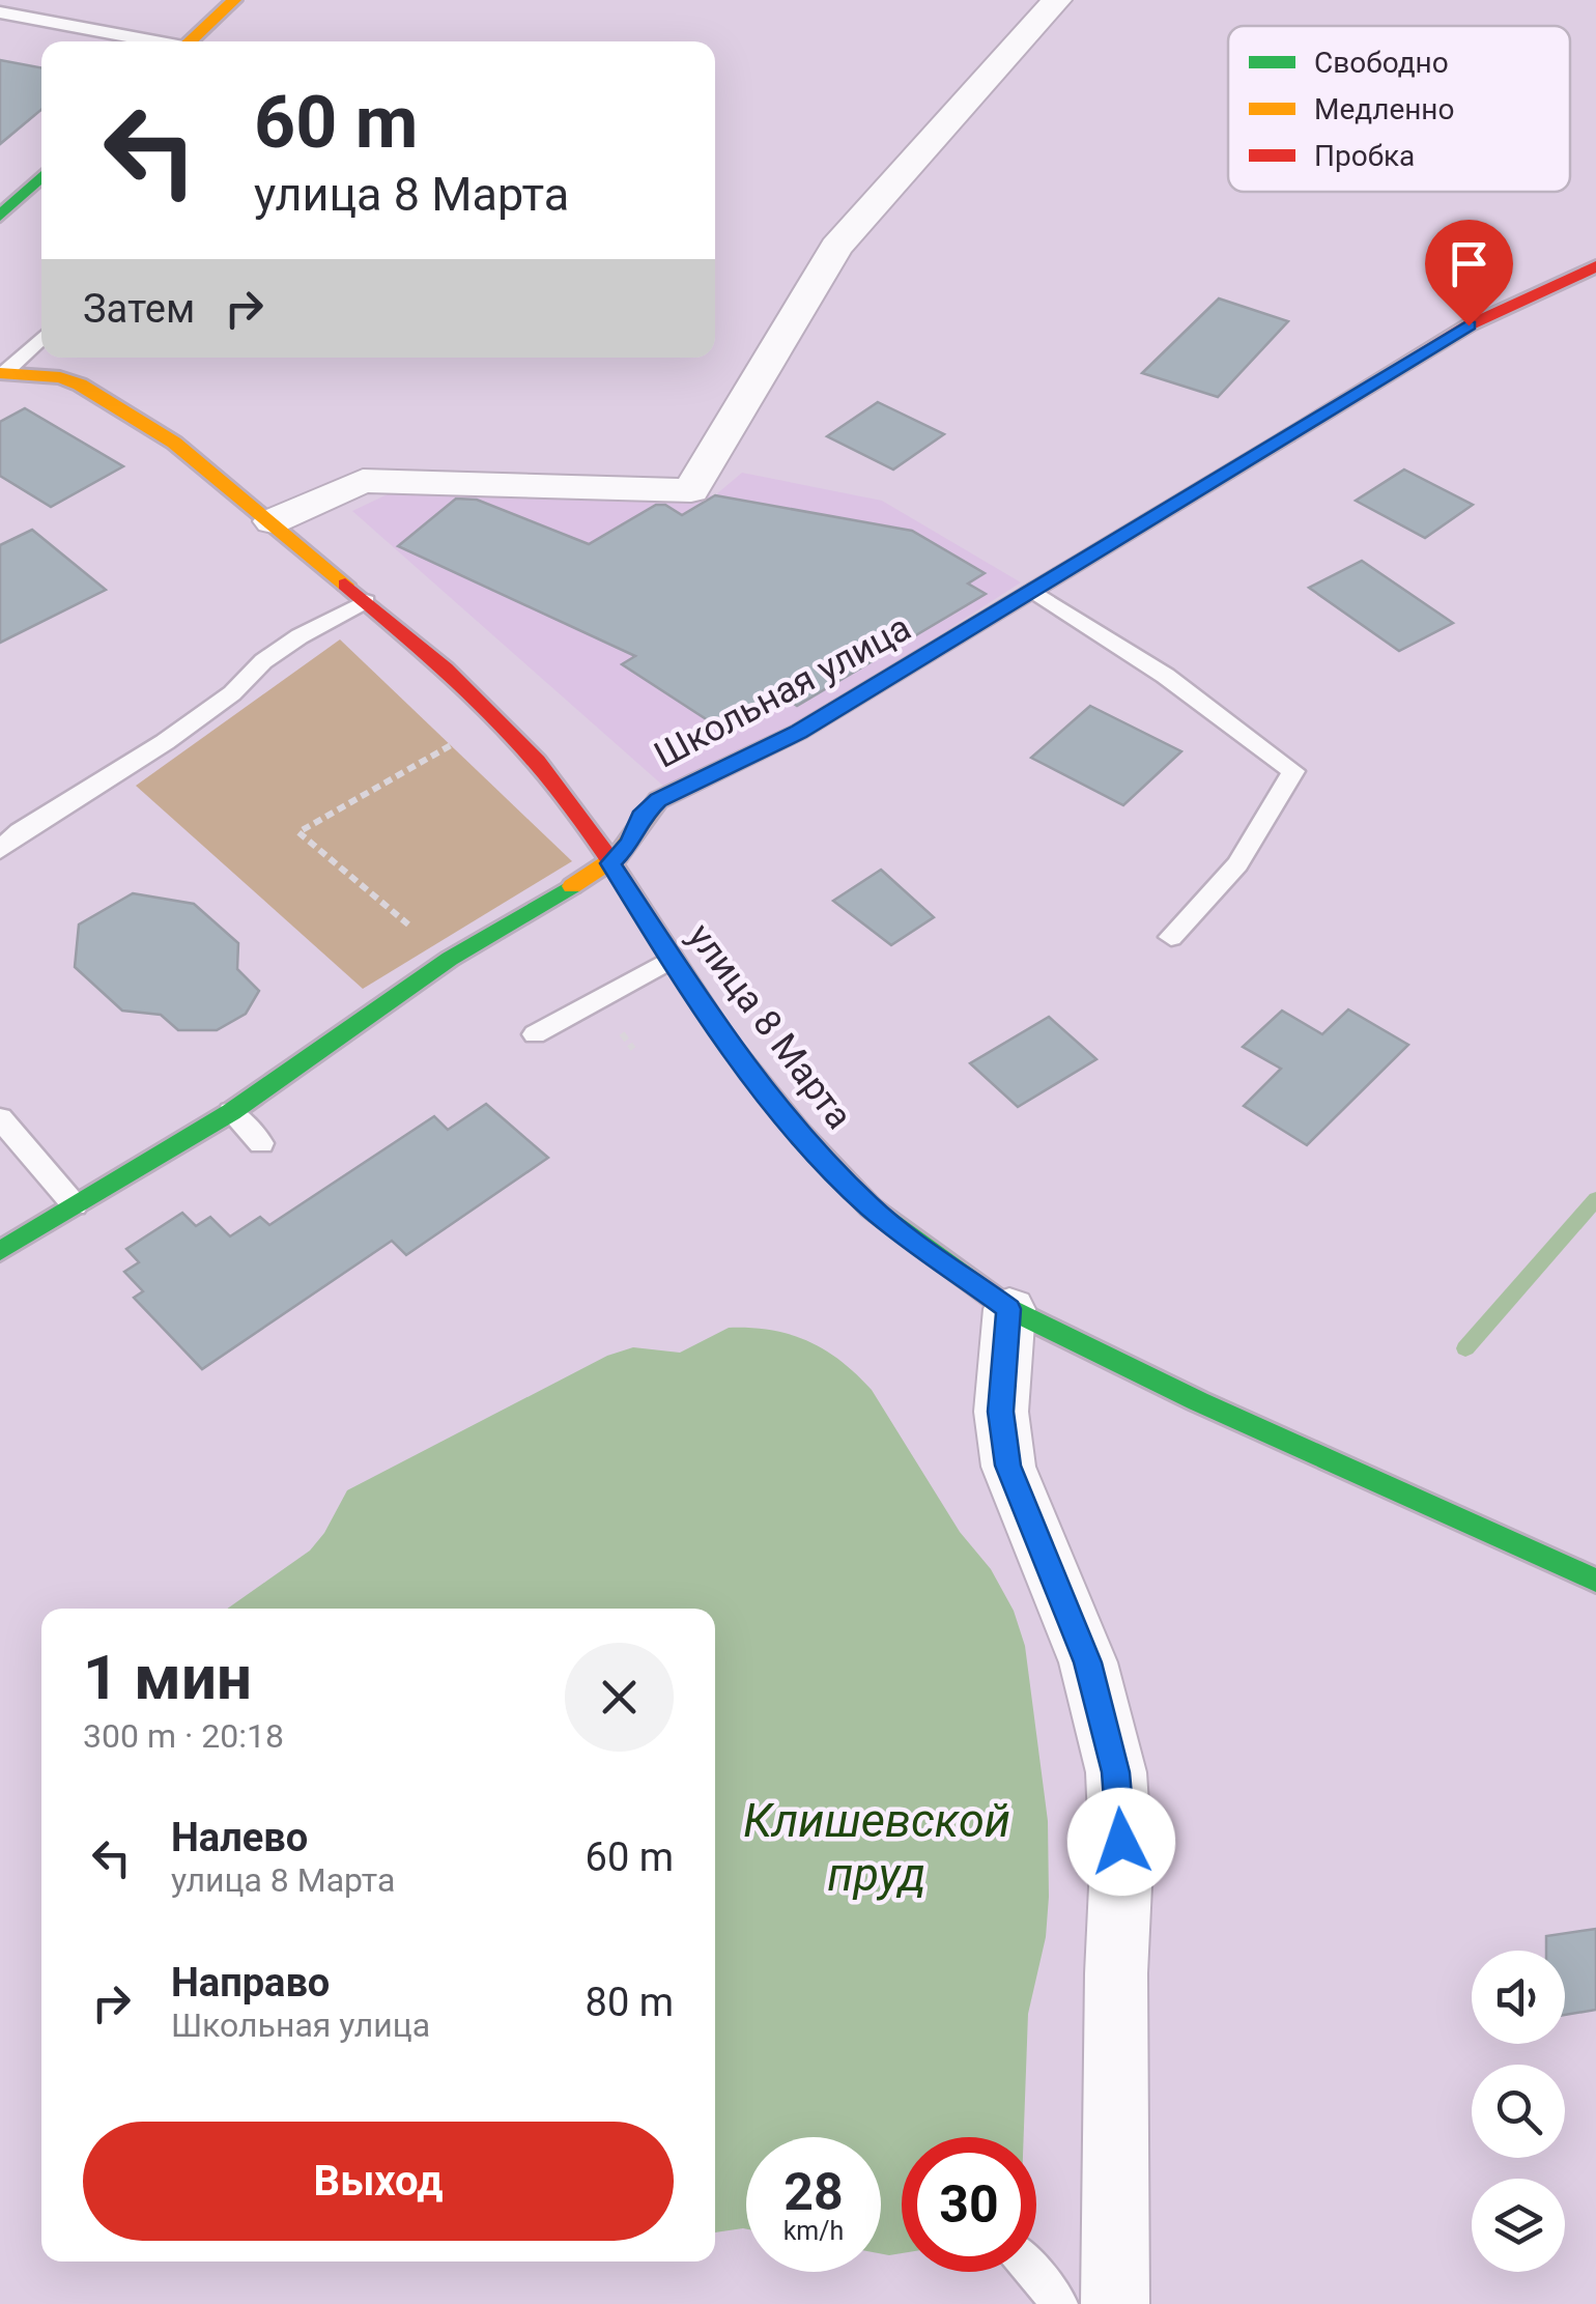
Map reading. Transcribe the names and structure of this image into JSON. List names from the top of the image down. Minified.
{"streets":{"street":["Школьная улица","улица 8 Марта"]},"crossings":[["Школьная улица","улица 8 Марта"]],"water":["Клишевской пруд"],"legend":["Свободно","Медленно","Пробка"],"page":{"turn":["60 m","улица 8 Марта"],"then":"Затем","heading":["1 мин","300 m · 20:18"],"list":[{"name":"Налево","note":"улица 8 Марта","value":"60 m"},{"name":"Направо","note":"Школьная улица","value":"80 m"}],"buttons":"Выход","speed":"28 km/h","limit":"30"}}
